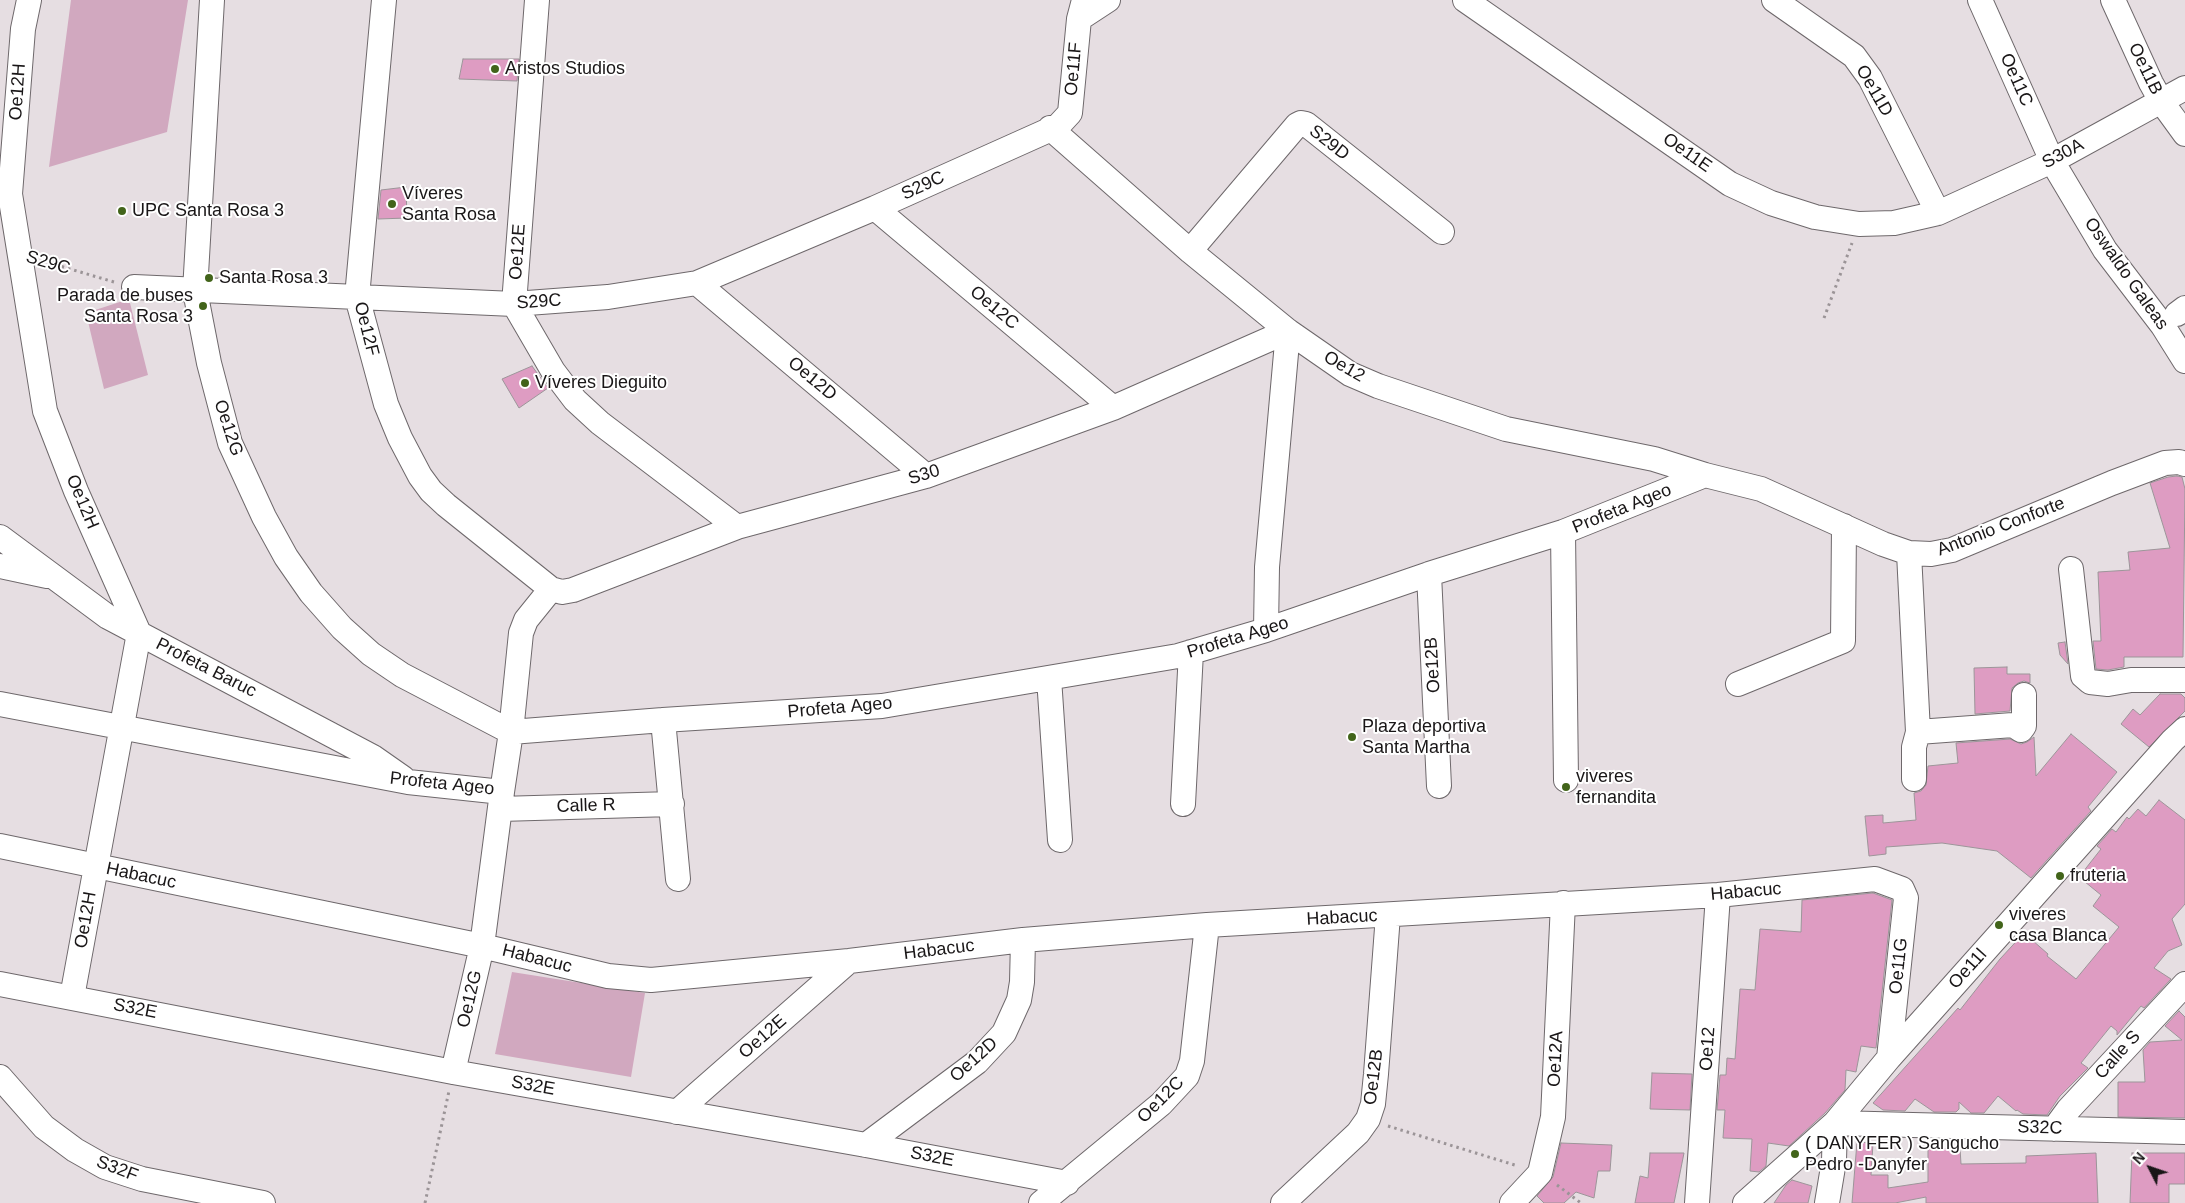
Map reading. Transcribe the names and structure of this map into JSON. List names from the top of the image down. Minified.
{"streets":{"street":["Oe11F","Oe11B","Oe11C","Oe11D","Oe12H","S29D","Oe11E","S30A","S29C","Oe12E","Oswaldo Galeas","Oe12C","Oe12F","Oe12","Oe12D","Oe12G","S30","Profeta Ageo","Antonio Conforte","Oe12B","Profeta Baruc","Calle R","Habacuc","Oe11G","Oe11l","S32E","Calle S","Oe12A","S32C","S32F"]},"crossings":[["Oe11F","S29C"],["Oe11F","Oe12"],["Oe11B","S30A"],["Oe11C","S30A"],["Oe11C","Oswaldo Galeas"],["Oe11D","Oe11E"],["Oe11D","S30A"],["Oe12H","S29C"],["Oe12H","Profeta Ageo"],["Oe12H","Profeta Baruc"],["Oe12H","Habacuc"],["Oe12H","S32E"],["S29D","Oe12"],["Oe11E","S30A"],["S30A","Oswaldo Galeas"],["S29C","Oe12E"],["S29C","Oe12C"],["S29C","Oe12F"],["S29C","Oe12"],["S29C","Oe12D"],["S29C","Oe12G"],["Oe12E","S30"],["Oe12E","Habacuc"],["Oe12E","S32E"],["Oe12C","S30"],["Oe12C","Habacuc"],["Oe12C","S32E"],["Oe12F","S30"],["Oe12","S30"],["Oe12","Profeta Ageo"],["Oe12","Antonio Conforte"],["Oe12","Habacuc"],["Oe12D","S30"],["Oe12D","Habacuc"],["Oe12D","S32E"],["Oe12G","Profeta Ageo"],["Oe12G","Calle R"],["Oe12G","Habacuc"],["Oe12G","S32E"],["Profeta Ageo","Antonio Conforte"],["Profeta Ageo","Oe12B"],["Profeta Ageo","Profeta Baruc"],["Profeta Ageo","Calle R"],["Oe12B","Habacuc"],["Habacuc","Oe11G"],["Habacuc","Oe12A"],["Oe11G","Oe11l"],["Oe11l","S32C"],["Calle S","S32C"]],"places":["Aristos Studios","Víveres Santa Rosa","UPC Santa Rosa 3","Santa Rosa 3","Parada de buses Santa Rosa 3","Víveres Dieguito","Plaza deportiva Santa Martha","viveres fernandita","fruteria","viveres casa Blanca","( DANYFER ) Sangucho Pedro -Danyfer"],"north":"top left"}
